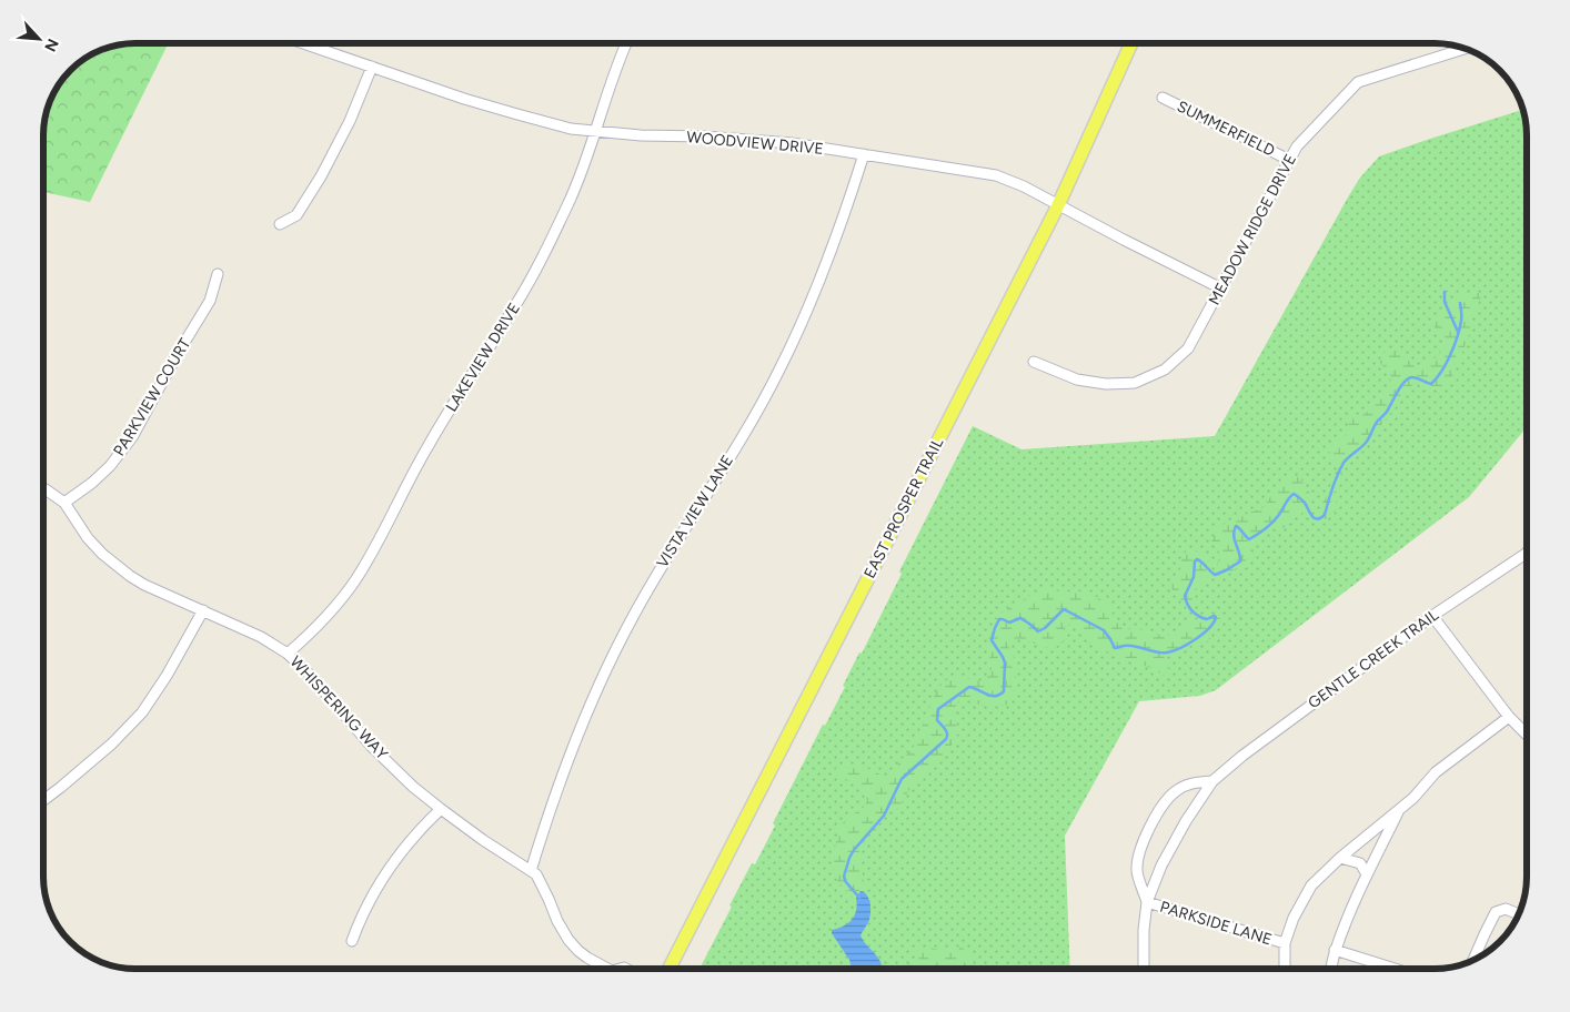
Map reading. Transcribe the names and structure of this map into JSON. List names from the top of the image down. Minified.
{"streets":{"main road":["EAST PROSPER TRAIL"],"street":["SUMMERFIELD","WOODVIEW DRIVE","MEADOW RIDGE DRIVE","LAKEVIEW DRIVE","PARKVIEW COURT","VISTA VIEW LANE","GENTLE CREEK TRAIL","WHISPERING WAY","PARKSIDE LANE"]},"crossings":[["SUMMERFIELD","MEADOW RIDGE DRIVE"],["WOODVIEW DRIVE","MEADOW RIDGE DRIVE"],["WOODVIEW DRIVE","LAKEVIEW DRIVE"],["WOODVIEW DRIVE","EAST PROSPER TRAIL"],["WOODVIEW DRIVE","VISTA VIEW LANE"],["LAKEVIEW DRIVE","WHISPERING WAY"],["PARKVIEW COURT","WHISPERING WAY"],["VISTA VIEW LANE","WHISPERING WAY"],["GENTLE CREEK TRAIL","PARKSIDE LANE"]],"north":"bottom right"}
